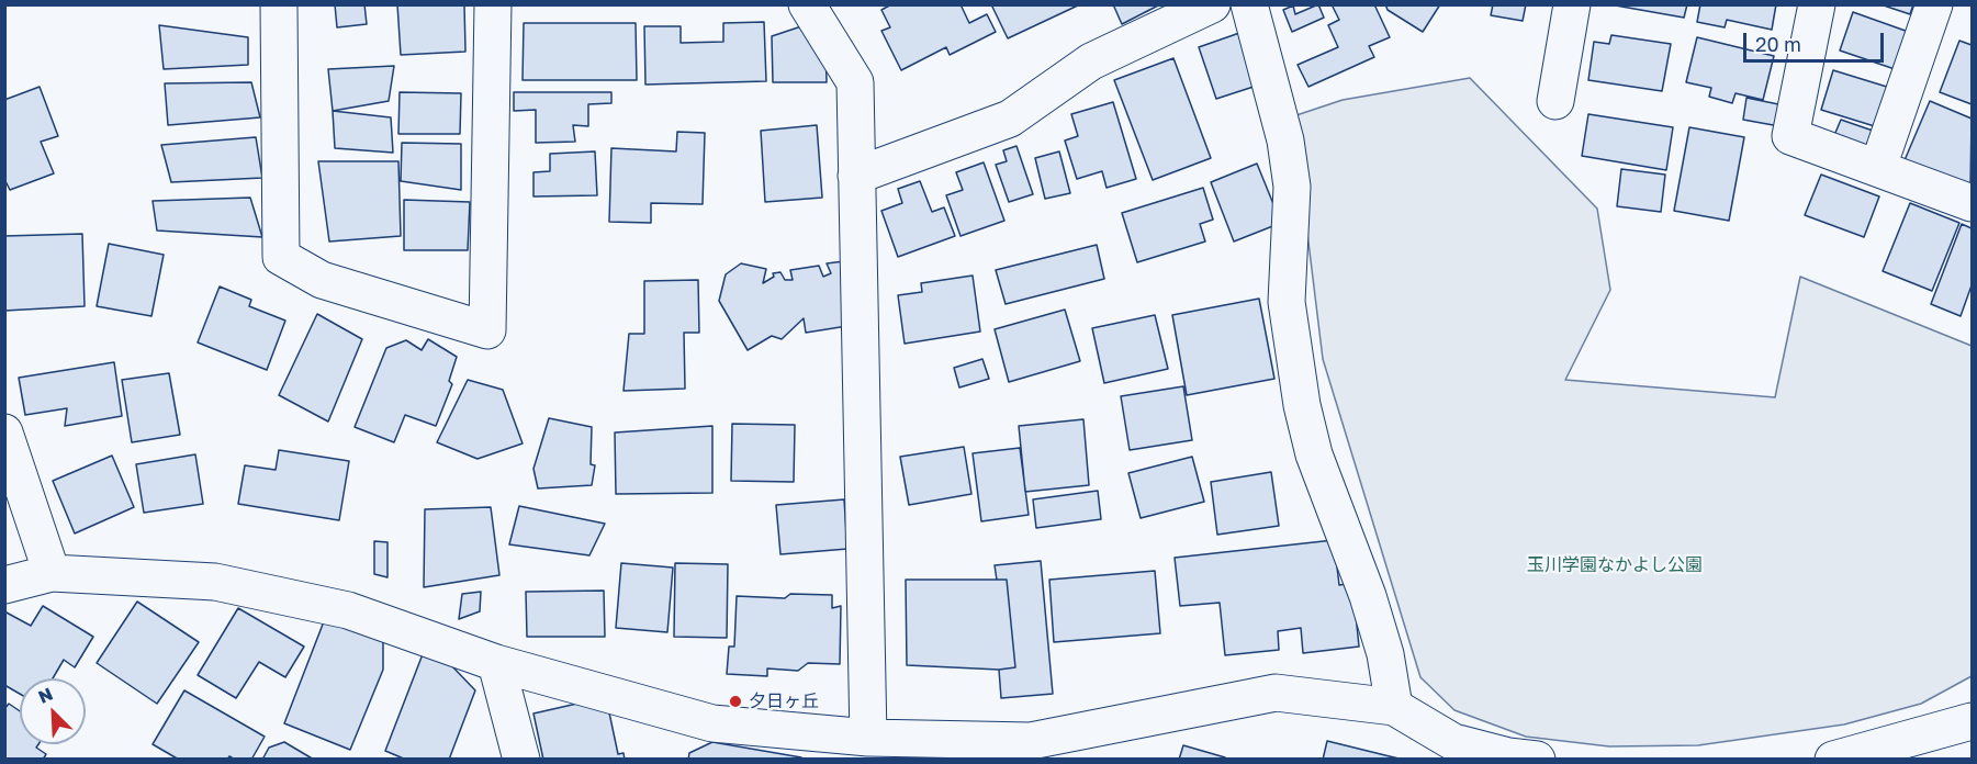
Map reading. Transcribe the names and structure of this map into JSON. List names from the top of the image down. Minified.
{"parks":["玉川学園なかよし公園"],"places":["夕日ヶ丘"],"scale_bar":"20 m","north":"top left"}
